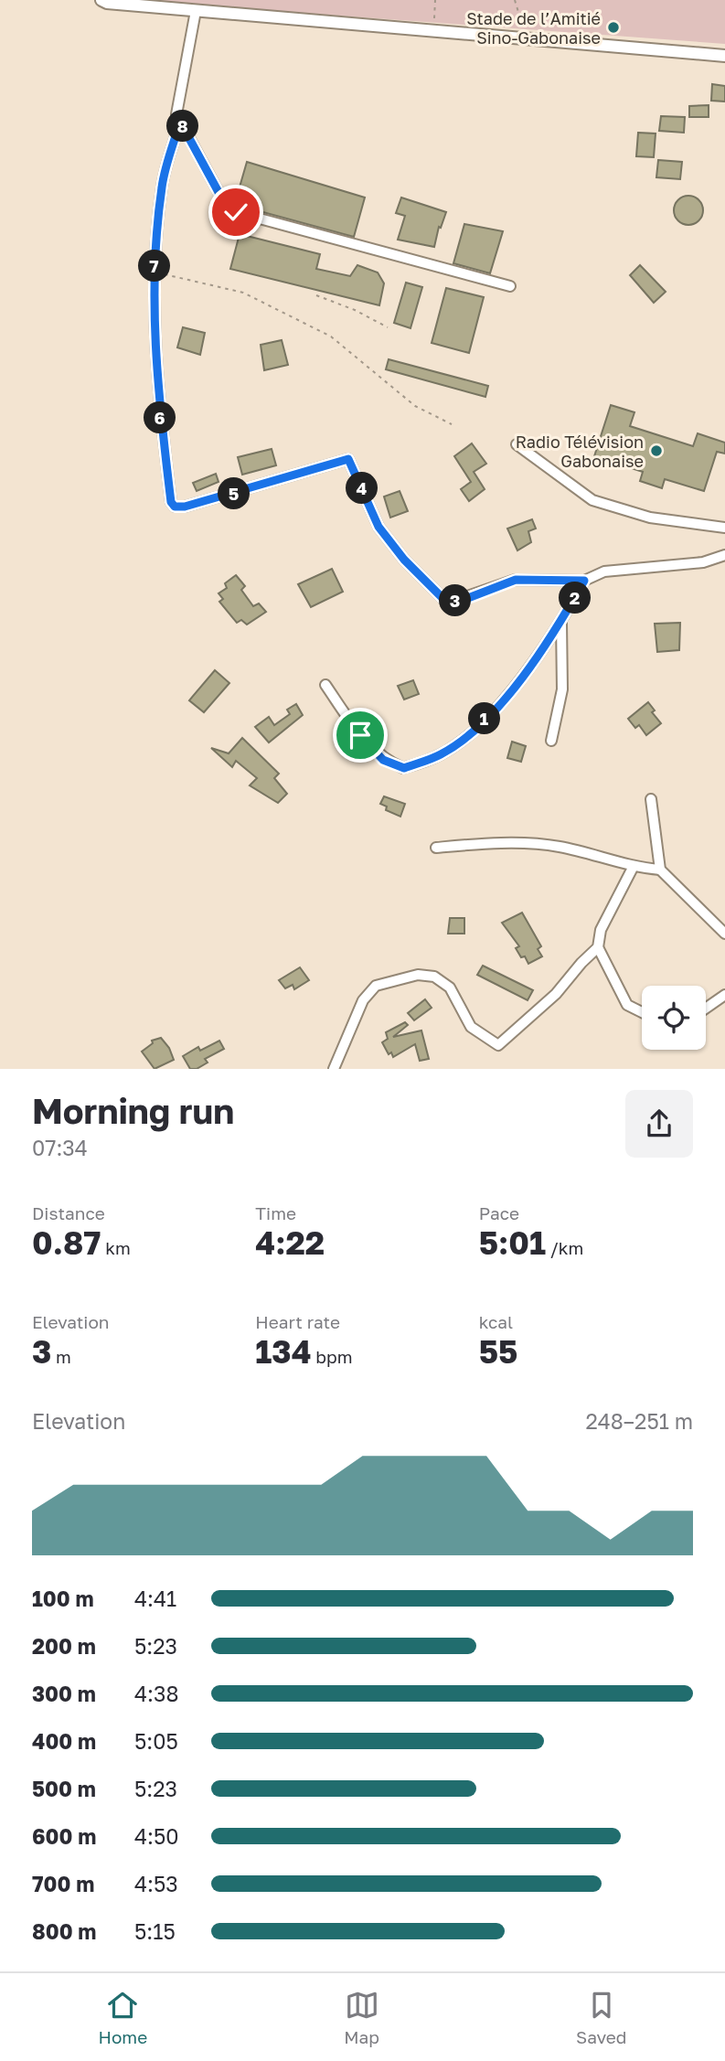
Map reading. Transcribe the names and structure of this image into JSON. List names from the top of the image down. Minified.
{"places":["Stade de l’Amitié Sino-Gabonaise","Radio Télévision Gabonaise"],"page":{"pins":["8","7","6","4","5","2","3","1"],"heading":["Morning run","07:34"],"stats":[["Distance","0.87 km"],["Time","4:22"],["Pace","5:01 /km"],["Elevation","3 m"],["Heart rate","134 bpm"],["kcal","55"]],"chart":["Elevation","248–251 m"],"list":[{"name":"100 m","note":"4:41"},{"name":"200 m","note":"5:23"},{"name":"300 m","note":"4:38"},{"name":"400 m","note":"5:05"},{"name":"500 m","note":"5:23"},{"name":"600 m","note":"4:50"},{"name":"700 m","note":"4:53"},{"name":"800 m","note":"5:15"}],"tabs":["Home","Map","Saved"]}}
